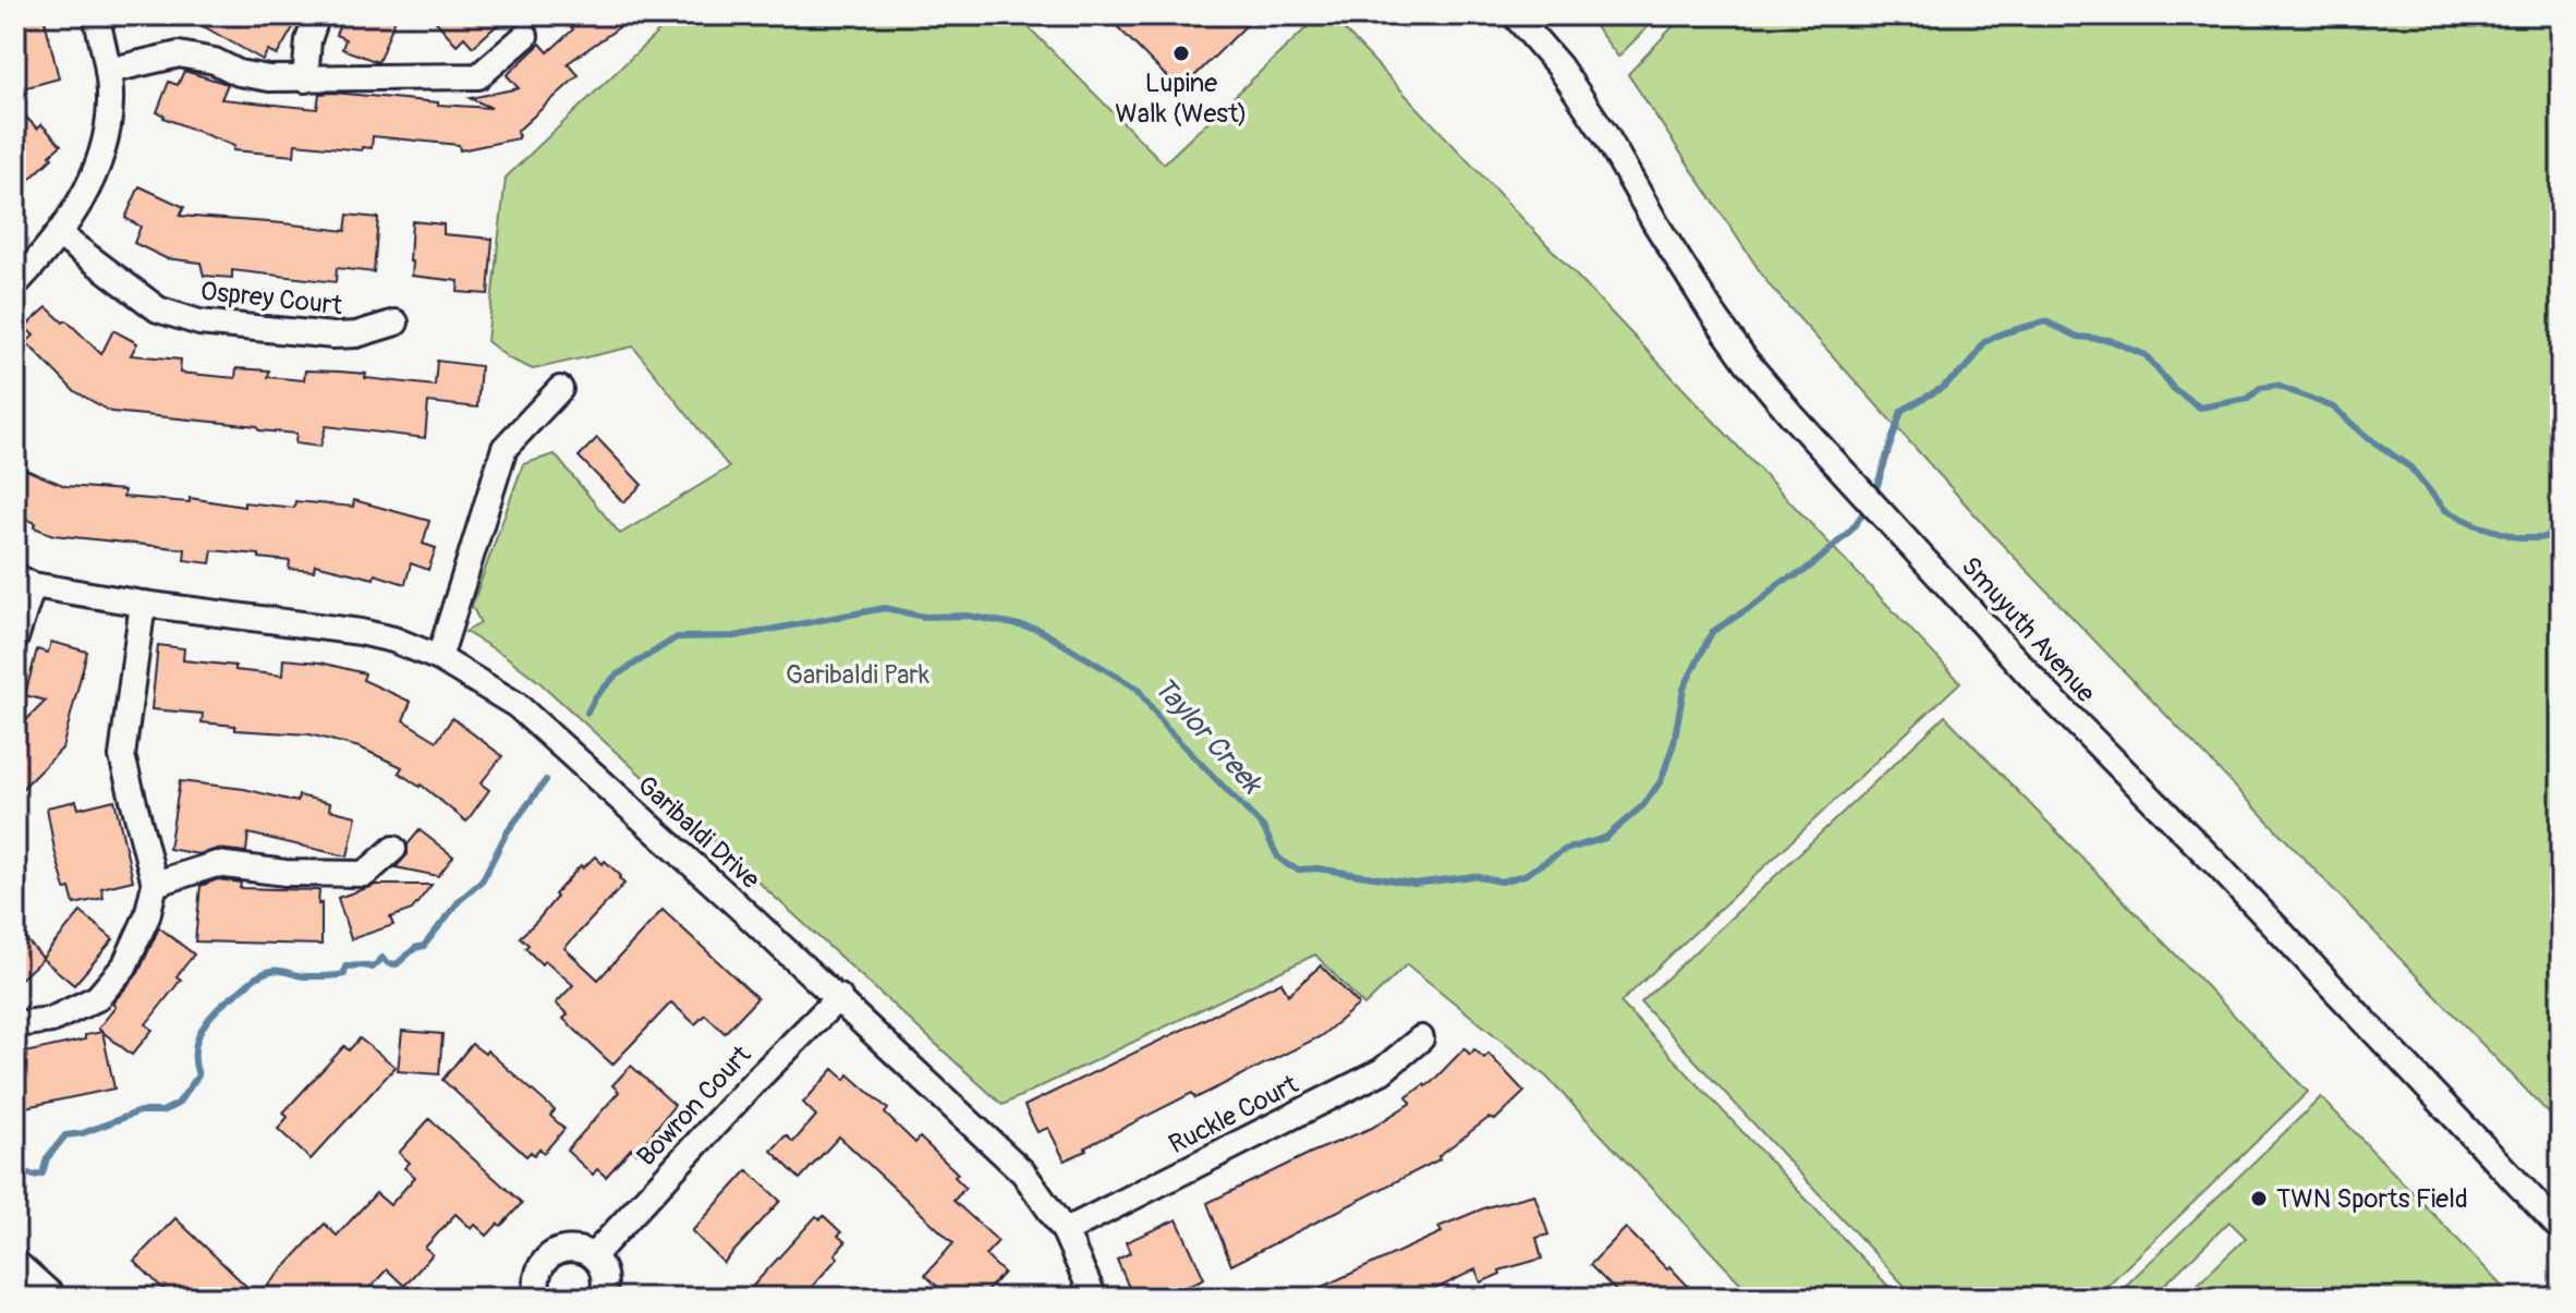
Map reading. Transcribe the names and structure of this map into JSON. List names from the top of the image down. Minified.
{"streets":{"street":["Osprey Court","Smuyuth Avenue","Garibaldi Drive","Bowron Court","Ruckle Court"]},"crossings":[["Garibaldi Drive","Bowron Court"],["Garibaldi Drive","Ruckle Court"]],"water":["Taylor Creek"],"parks":["Garibaldi Park"],"places":["Lupine Walk (West)","TWN Sports Field"]}
